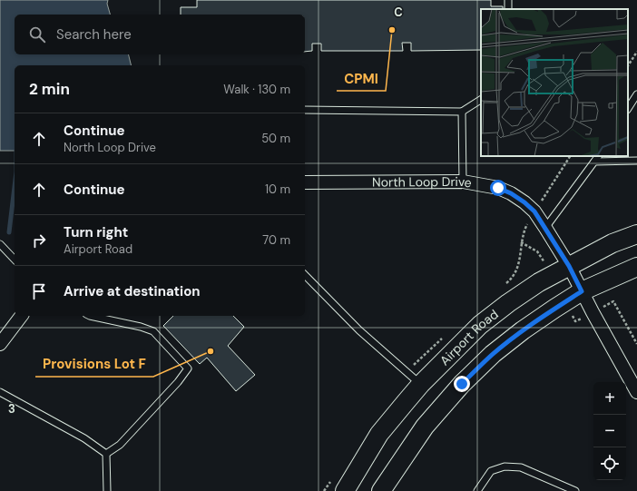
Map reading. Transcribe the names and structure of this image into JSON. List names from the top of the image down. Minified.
{"streets":{"main road":["Airport Road"],"street":["North Loop Drive"]},"crossings":[["North Loop Drive","Airport Road"]],"places":["CPMI","Provisions Lot F"],"page":{"search":"Search here","heading":["2 min","Walk · 130 m"],"list":[["Continue","North Loop Drive","50 m"],["Continue","10 m"],["Turn right","Airport Road","70 m"],"Arrive at destination"],"map_buttons":["+","−"]},"grid":{"columns":["C"],"rows":["3"]}}
